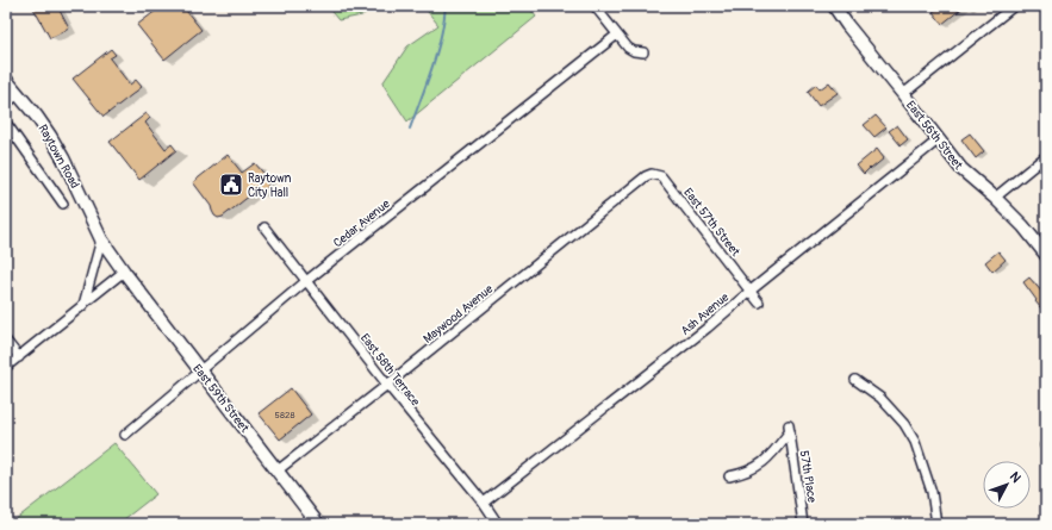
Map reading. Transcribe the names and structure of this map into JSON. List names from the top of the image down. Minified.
{"streets":{"street":["East 56th Street","Raytown Road","East 57th Street","Cedar Avenue","Maywood Avenue","Ash Avenue","East 58th Terrace","East 59th Street","57th Place"]},"crossings":[["East 56th Street","Ash Avenue"],["Raytown Road","East 59th Street"],["East 57th Street","Maywood Avenue"],["East 57th Street","Ash Avenue"],["Cedar Avenue","East 58th Terrace"],["Cedar Avenue","East 59th Street"],["Maywood Avenue","East 58th Terrace"],["Maywood Avenue","East 59th Street"],["Ash Avenue","East 58th Terrace"]],"places":{"public building":["Raytown City Hall"]},"house_numbers":["5828"],"north":"top right"}
